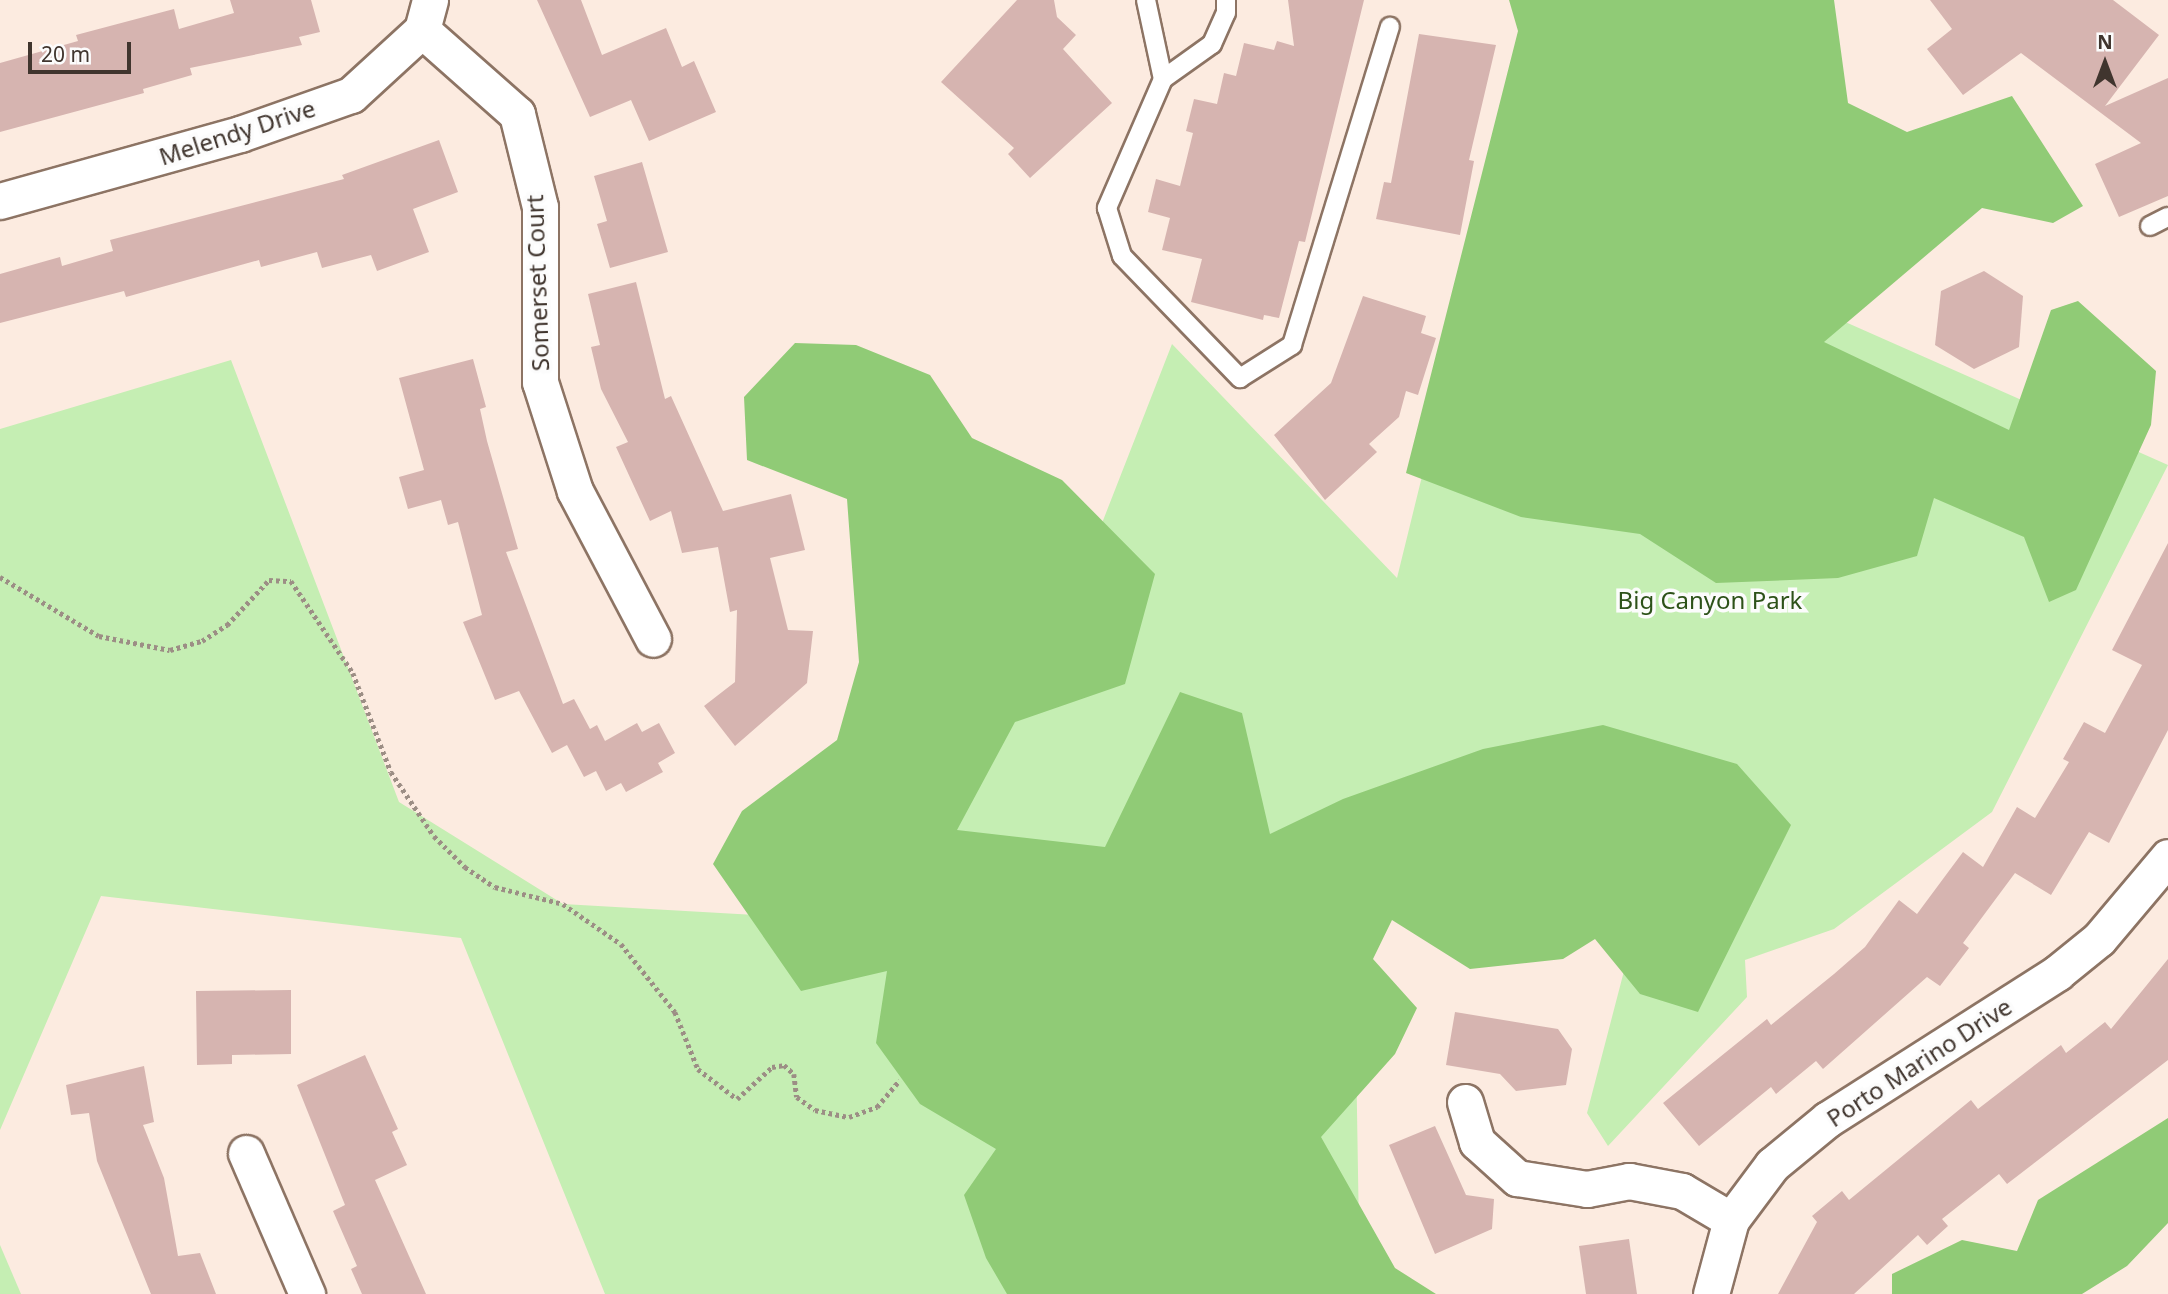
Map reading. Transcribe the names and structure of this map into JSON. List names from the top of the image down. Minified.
{"streets":{"street":["Melendy Drive","Somerset Court","Porto Marino Drive"]},"crossings":[["Melendy Drive","Somerset Court"]],"parks":["Big Canyon Park"],"scale_bar":"20 m","north":"top"}
